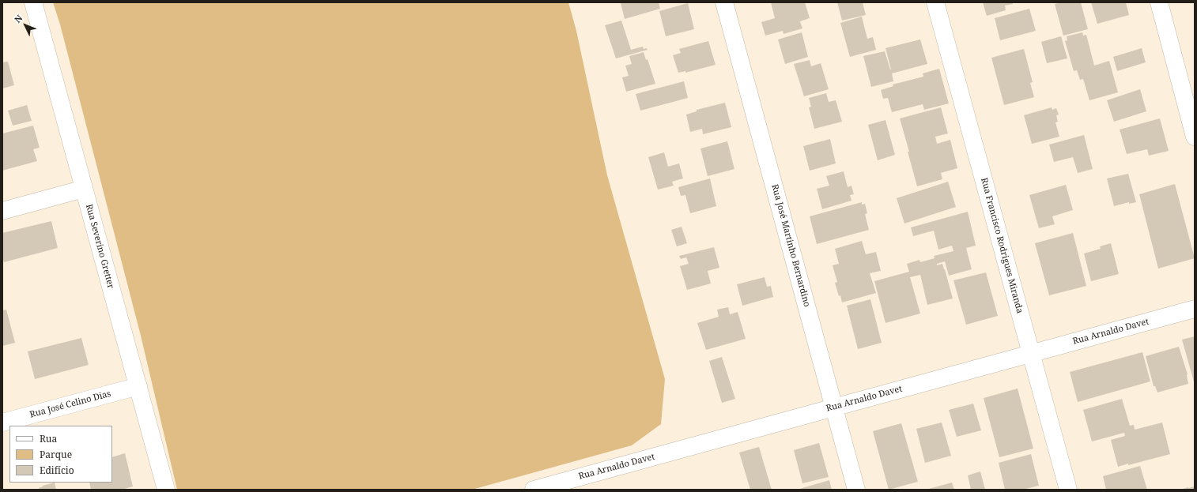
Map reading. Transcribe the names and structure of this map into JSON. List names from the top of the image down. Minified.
{"streets":{"street":["Rua José Martinho Bernardino","Rua Francisco Rodrigues Miranda","Rua Severino Gretter","Rua Arnaldo Davet","Rua José Celino Dias"]},"crossings":[["Rua José Martinho Bernardino","Rua Arnaldo Davet"],["Rua Francisco Rodrigues Miranda","Rua Arnaldo Davet"],["Rua Severino Gretter","Rua José Celino Dias"]],"legend":["Rua","Parque","Edifício"],"north":"top left"}
